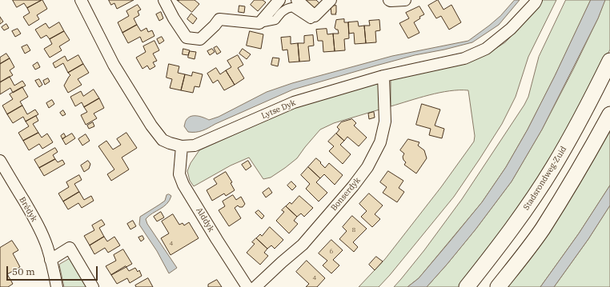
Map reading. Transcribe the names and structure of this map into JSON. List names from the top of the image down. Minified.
{"streets":{"main road":["Stadsrondweg-Zuid"],"street":["Lytse Dyk","Bonserdyk","Brédyk","Alddyk"]},"crossings":[["Lytse Dyk","Bonserdyk"],["Lytse Dyk","Alddyk"]],"house_numbers":["8","4","6","4"],"scale_bar":"50 m"}
